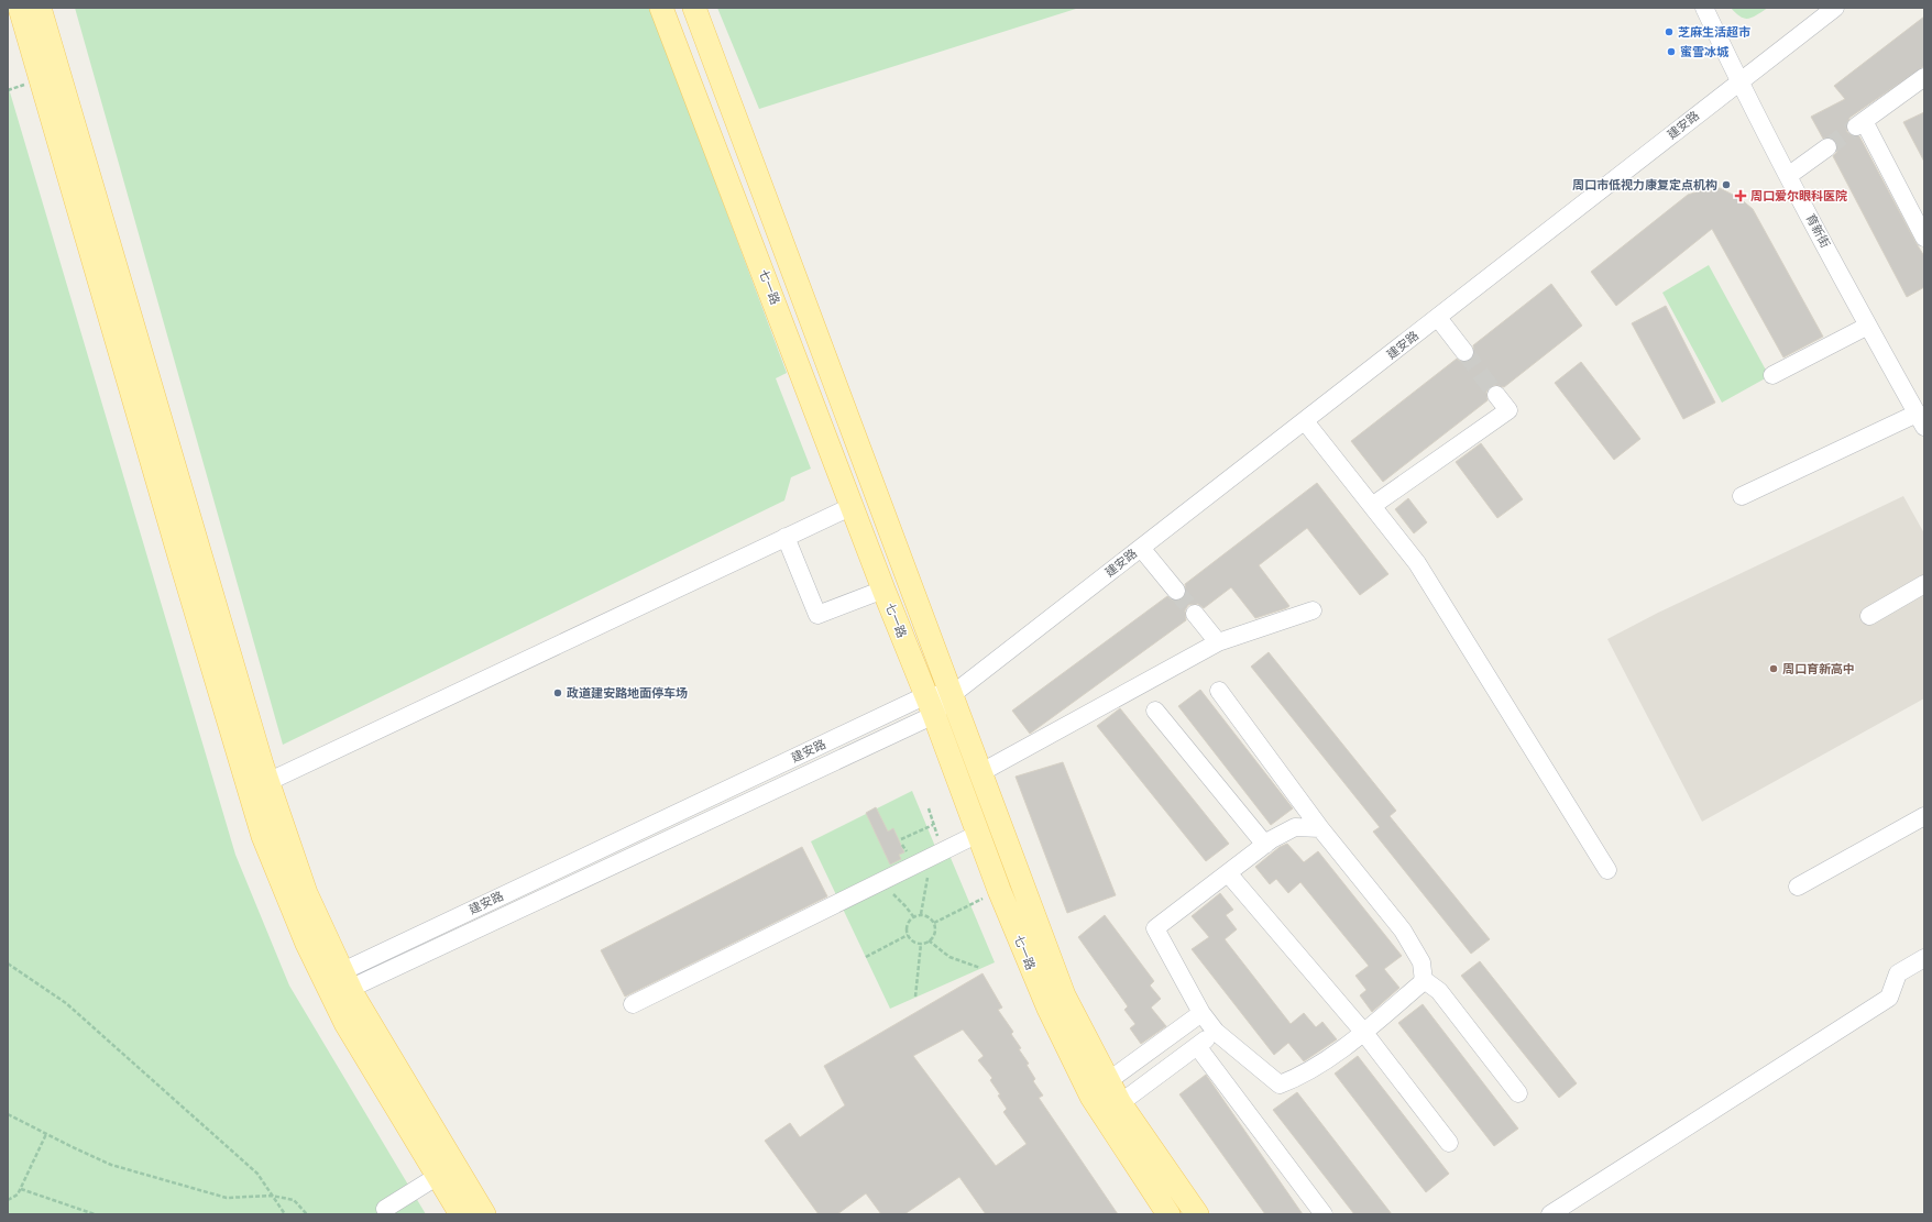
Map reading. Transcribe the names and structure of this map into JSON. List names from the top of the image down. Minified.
{"streets":{"main road":["七一路"],"street":["建安路","育新街"]},"crossings":[["建安路","育新街"],["建安路","七一路"]],"places":{"other":["芝麻生活超市","蜜雪冰城","周口市低视力康复定点机构","周口育新高中","政道建安路地面停车场"],"health":["周口爱尔眼科医院"]}}
